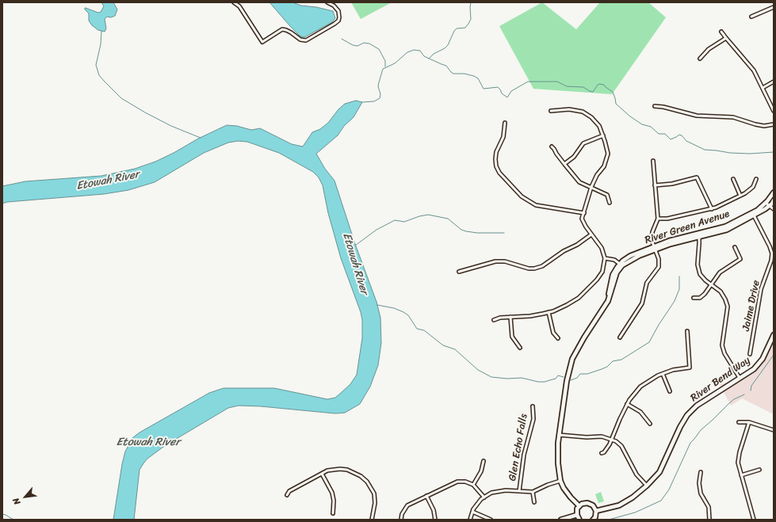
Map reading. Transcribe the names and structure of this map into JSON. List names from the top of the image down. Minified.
{"streets":{"street":["River Green Avenue","Jaime Drive","River Bend Way","Glen Echo Falls"]},"crossings":[["River Green Avenue","Jaime Drive"]],"water":["Etowah River"],"north":"bottom left"}
